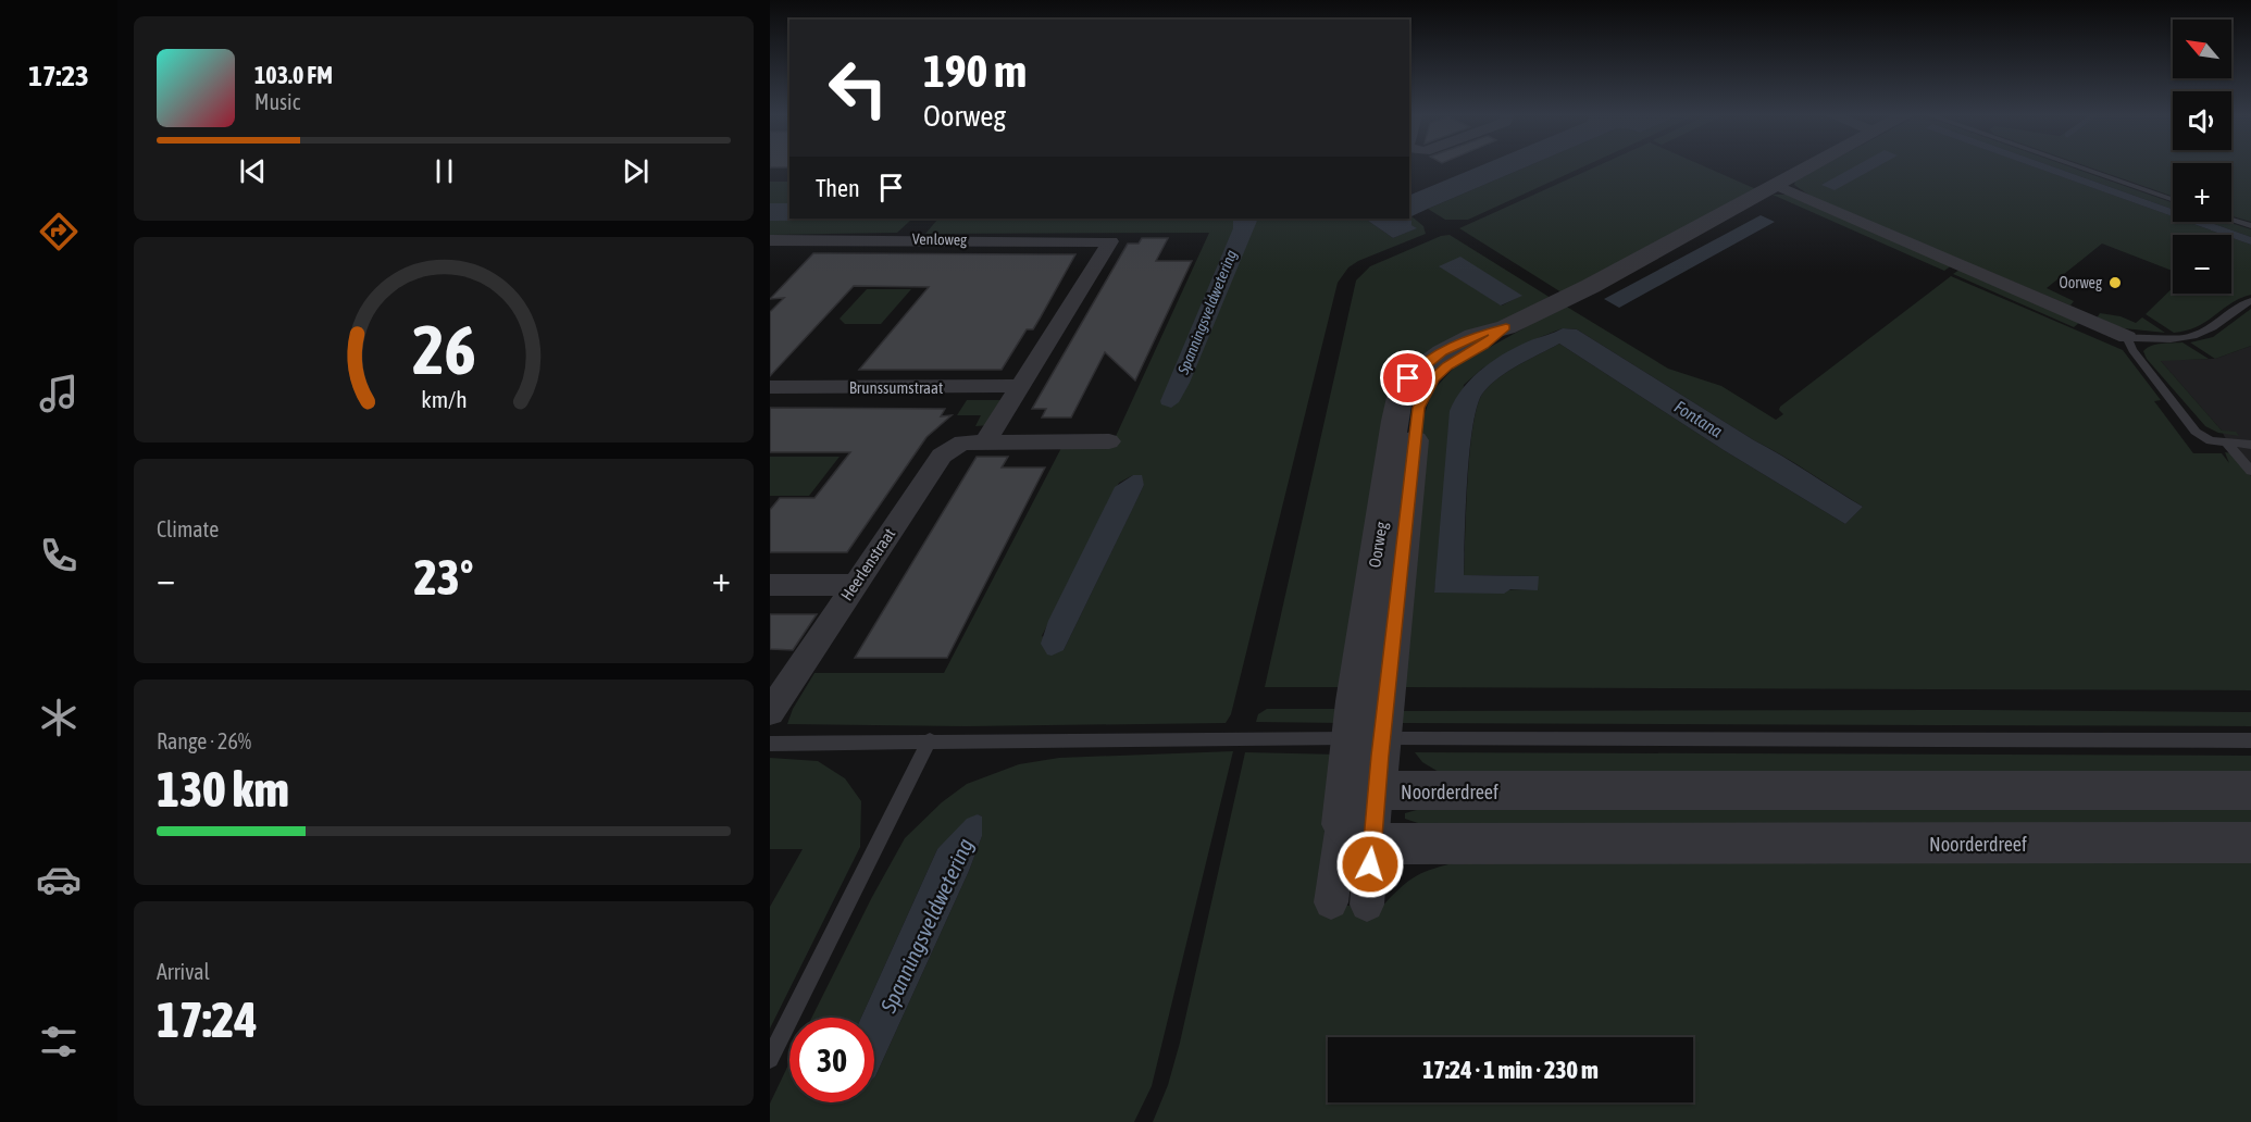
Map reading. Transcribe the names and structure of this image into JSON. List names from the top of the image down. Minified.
{"streets":{"street":["Venloweg","Brunssumstraat","Oorweg","Heerlenstraat","Noorderdreef"]},"crossings":[["Venloweg","Brunssumstraat"],["Oorweg","Noorderdreef"]],"water":["Spanningsveldwetering","Fontana"],"places":["Oorweg"],"north":"top left","page":{"tabs":"17:23","map_buttons":["+","−"],"turn":["190 m","Oorweg"],"song":["103.0 FM","Music"],"then":"Then","tile":["Climate",["Range · 26%","130 km"],["Arrival","17:24"]],"heat":["−","23°","+"],"limit":"30","trip":"17:24 · 1 min · 230 m","gauge":["26","km/h"]}}
